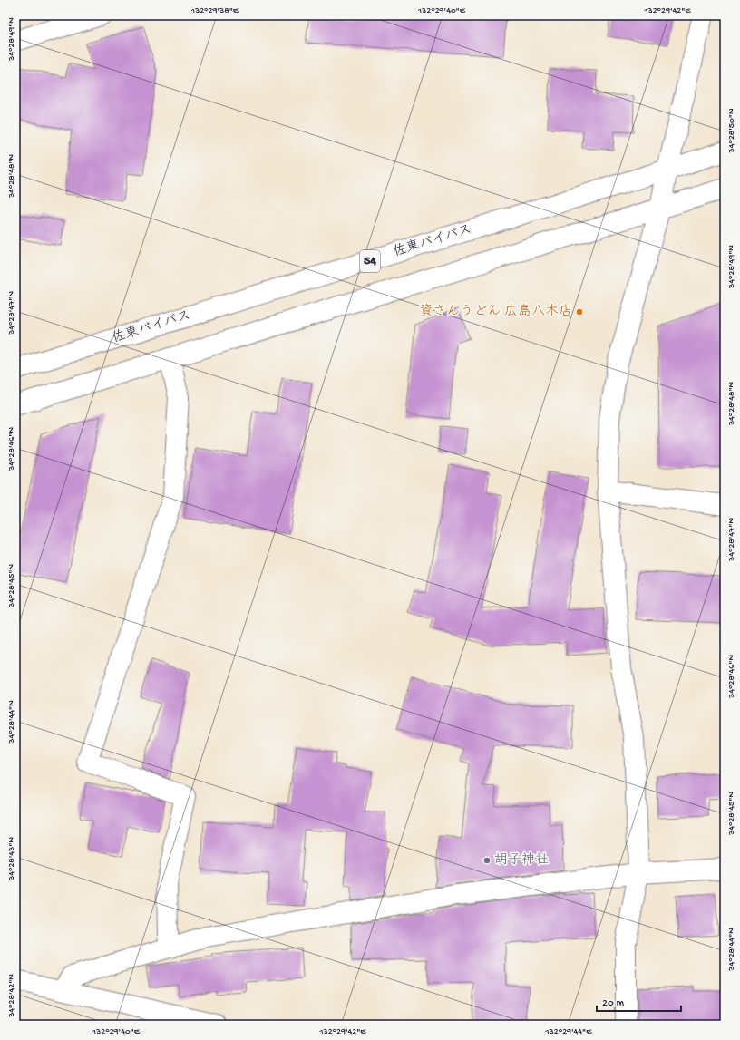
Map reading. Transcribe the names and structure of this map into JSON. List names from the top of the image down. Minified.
{"streets":{"main road":["佐東バイパス","54"]},"places":["資さんうどん 広島八木店","胡子神社"],"scale_bar":"20 m","coordinates":["132°29'38\"E","132°29'40\"E","132°29'42\"E","34°28'49\"N","34°28'50\"N","34°28'48\"N","34°28'47\"N","34°28'46\"N","34°28'45\"N","34°28'44\"N","34°28'43\"N","34°28'42\"N","132°29'44\"E"]}
